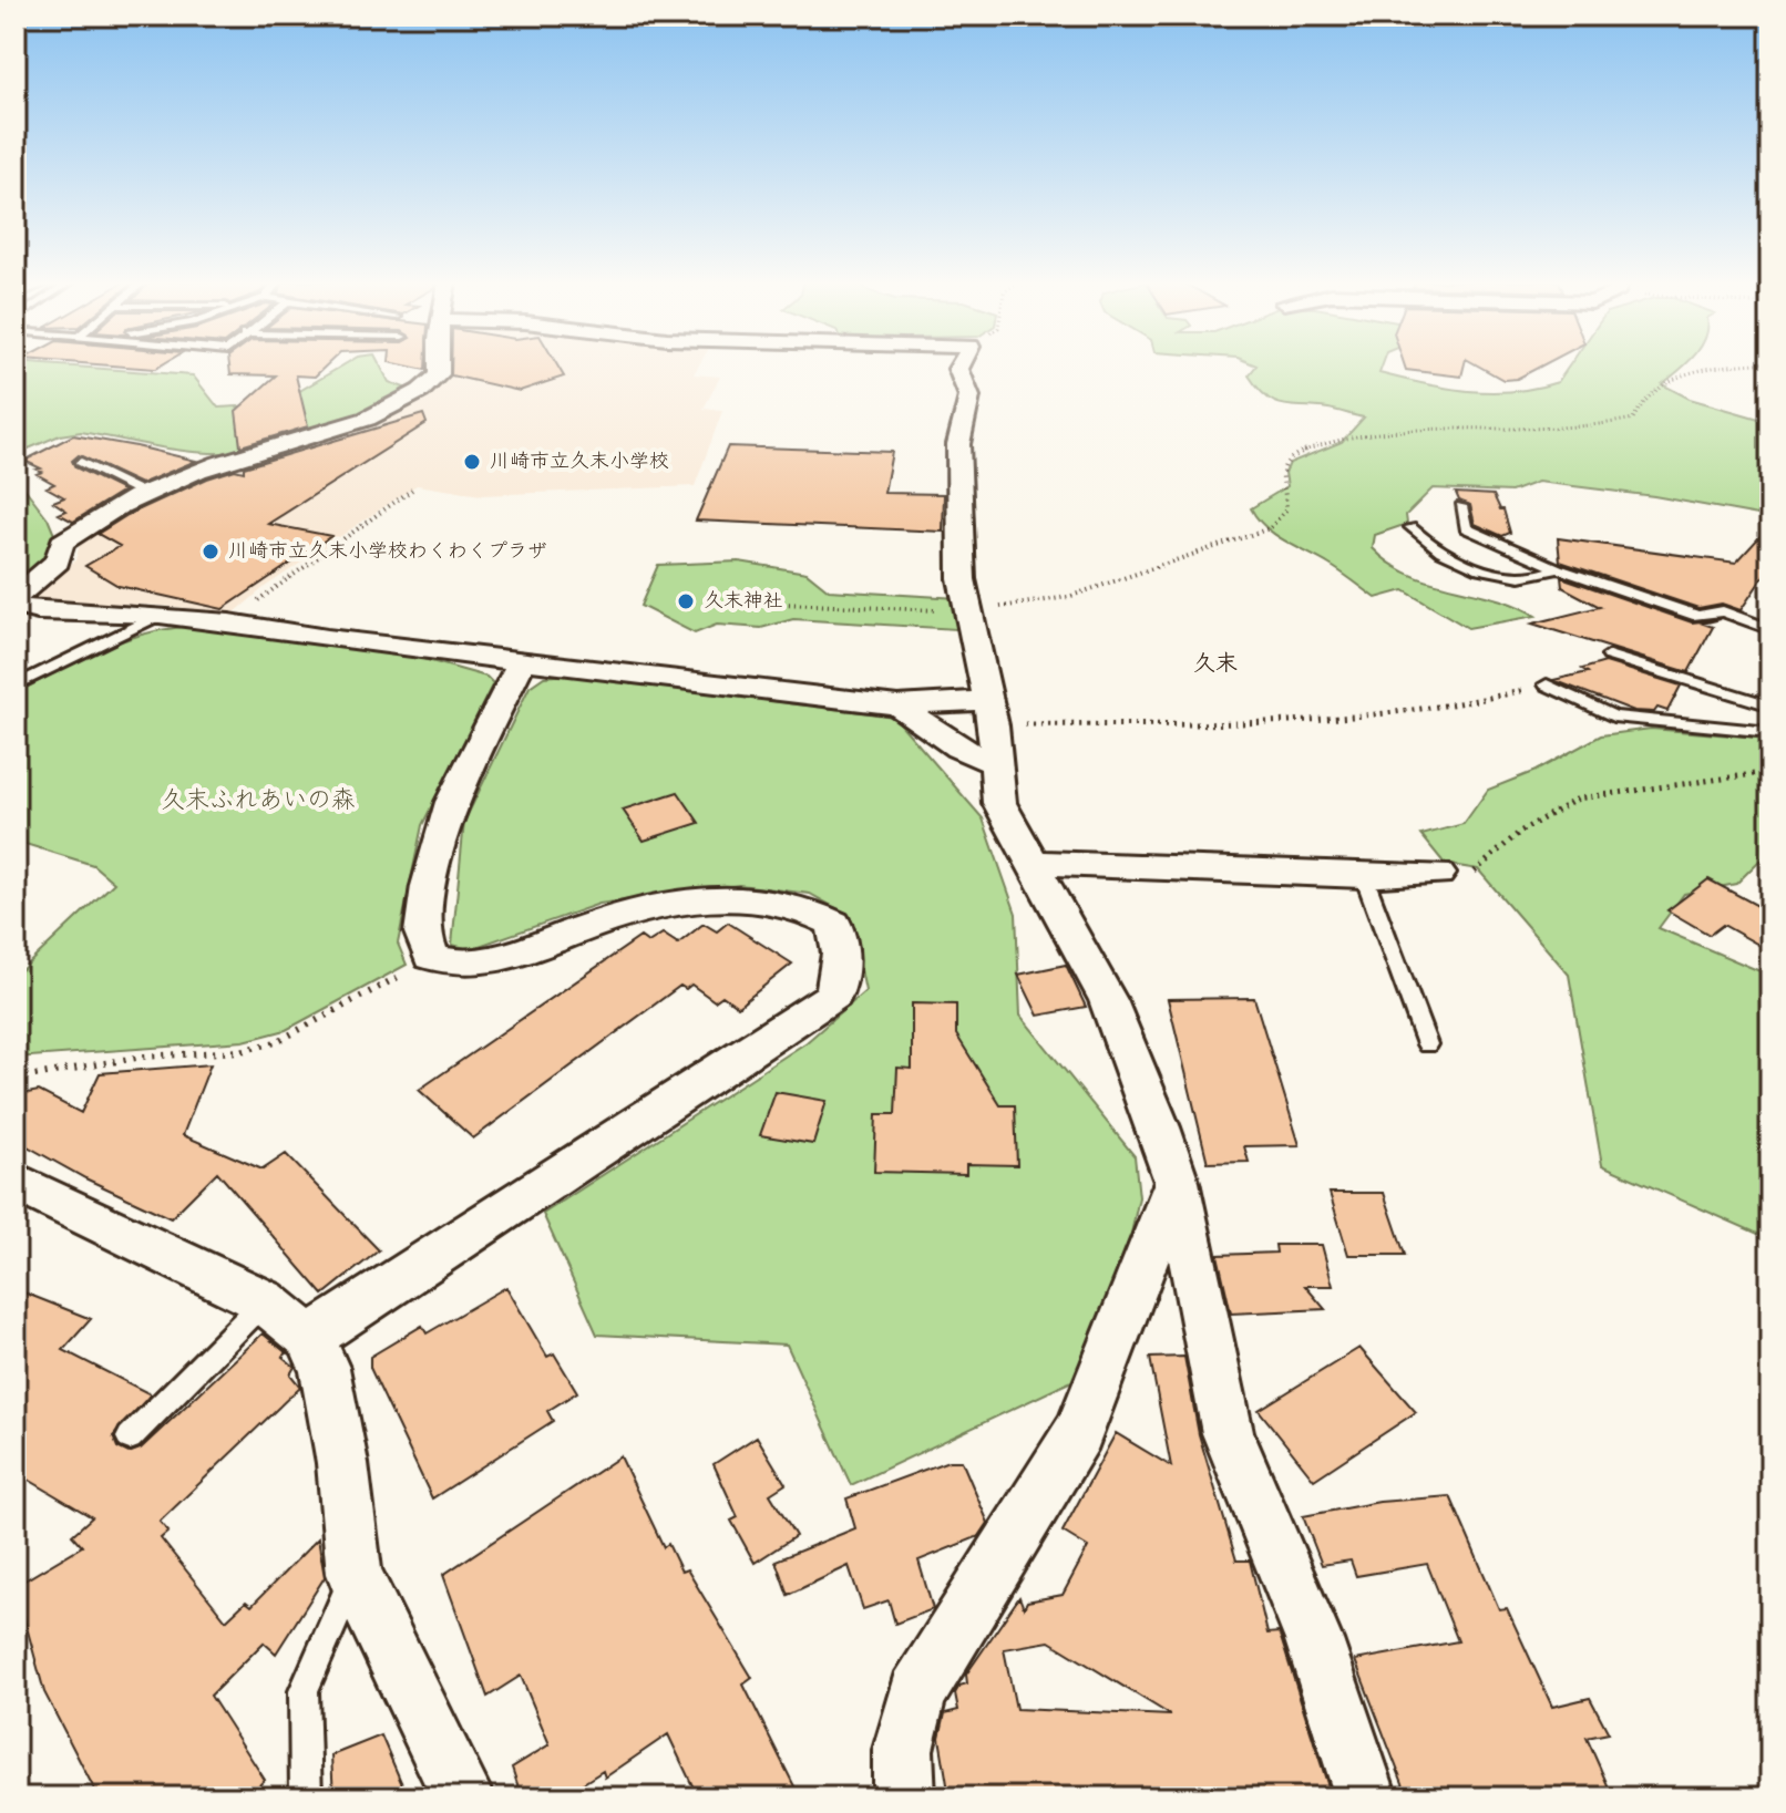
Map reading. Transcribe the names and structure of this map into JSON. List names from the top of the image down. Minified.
{"districts":["久末"],"parks":["久末ふれあいの森"],"places":["川崎市立久末小学校","川崎市立久末小学校わくわくプラザ","久末神社"]}
